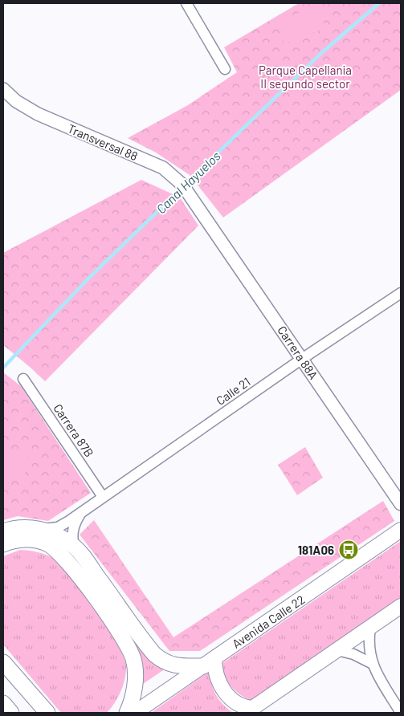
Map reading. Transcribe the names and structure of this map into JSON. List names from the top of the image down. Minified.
{"streets":{"main road":["Avenida Calle 22"],"street":["Transversal 88","Carrera 88A","Calle 21","Carrera 87B"]},"crossings":[["Transversal 88","Carrera 88A"],["Carrera 88A","Calle 21"],["Calle 21","Carrera 87B"]],"water":["Canal Hayuelos"],"parks":["Parque Capellania II segundo sector"],"places":{"bus stop":["181A06"]}}
